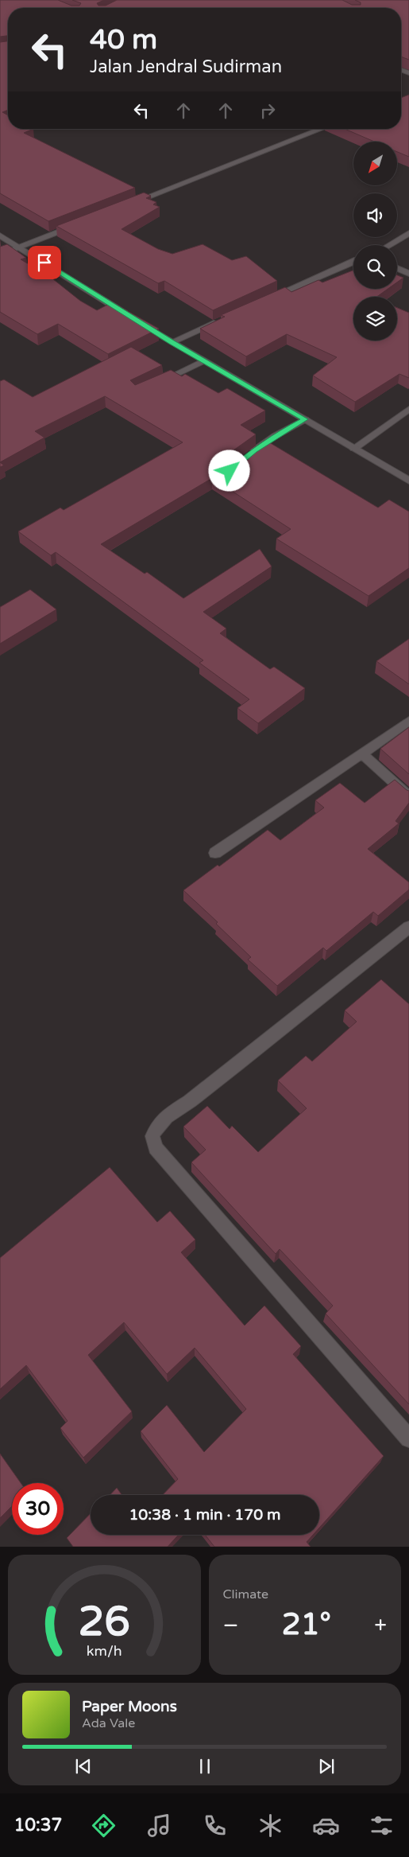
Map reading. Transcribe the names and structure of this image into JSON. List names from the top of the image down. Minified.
{"north":"bottom left","page":{"turn":["40 m","Jalan Jendral Sudirman"],"limit":"30","trip":"10:38 · 1 min · 170 m","tile":"Climate","heat":["−","21°","+"],"song":["Paper Moons","Ada Vale"],"tabs":"10:37","gauge":["26","km/h"]}}
